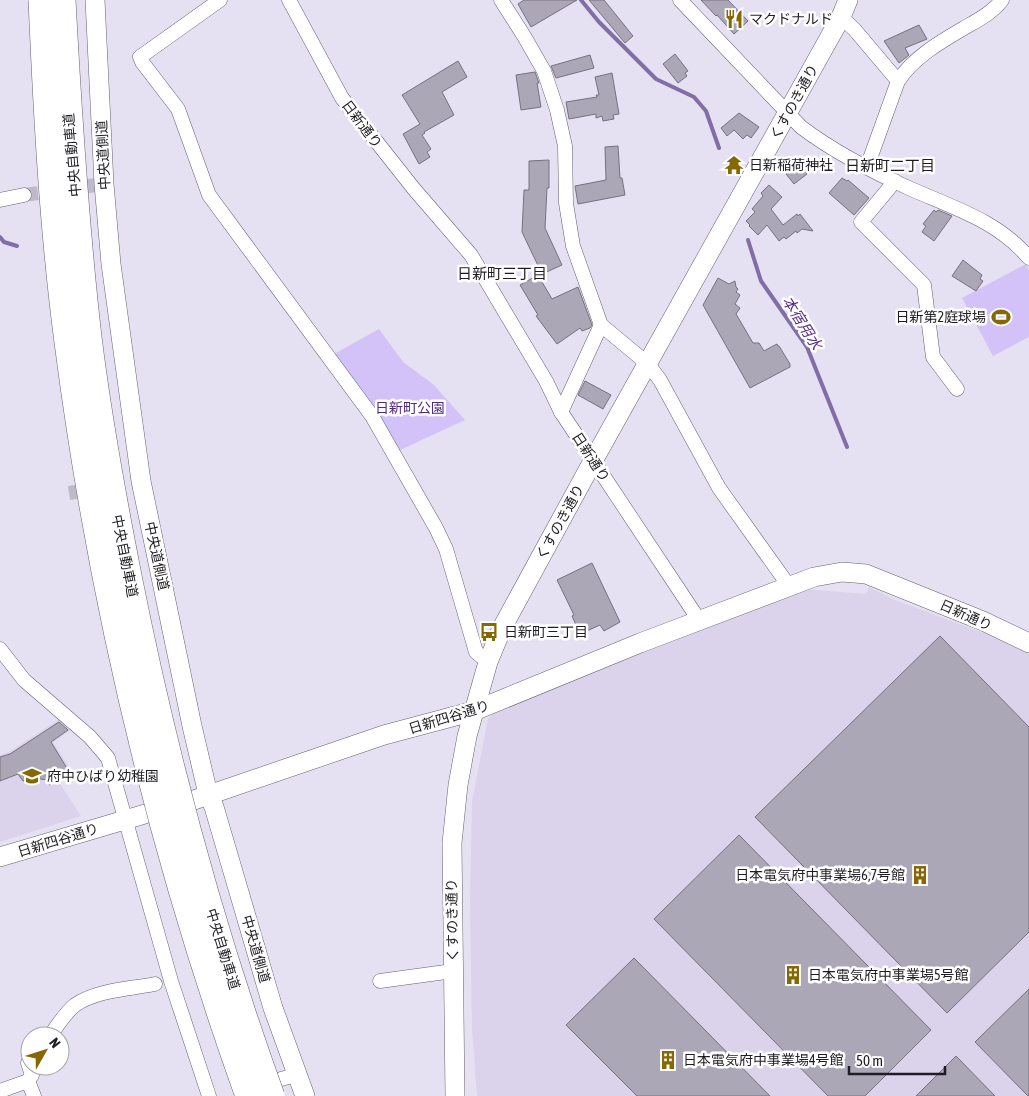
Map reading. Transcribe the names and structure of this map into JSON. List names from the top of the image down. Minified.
{"streets":{"highway":["中央自動車道"],"street":["くすのき通り","日新通り","中央道側道","日新四谷通り"]},"crossings":[["くすのき通り","日新通り"],["くすのき通り","日新四谷通り"],["日新通り","日新四谷通り"],["中央自動車道","中央道側道"],["中央道側道","日新四谷通り"]],"districts":["日新町二丁目","日新町三丁目"],"water":["本宿用水"],"parks":["日新町公園"],"places":{"restaurant":["マクドナルド"],"temple":["日新稲荷神社"],"sports":["日新第2庭球場"],"bus stop":["日新町三丁目"],"school or university":["府中ひばり幼稚園"],"building":["日本電気府中事業場6,7号館","日本電気府中事業場5号館","日本電気府中事業場4号館"]},"scale_bar":"50 m","north":"top right"}
